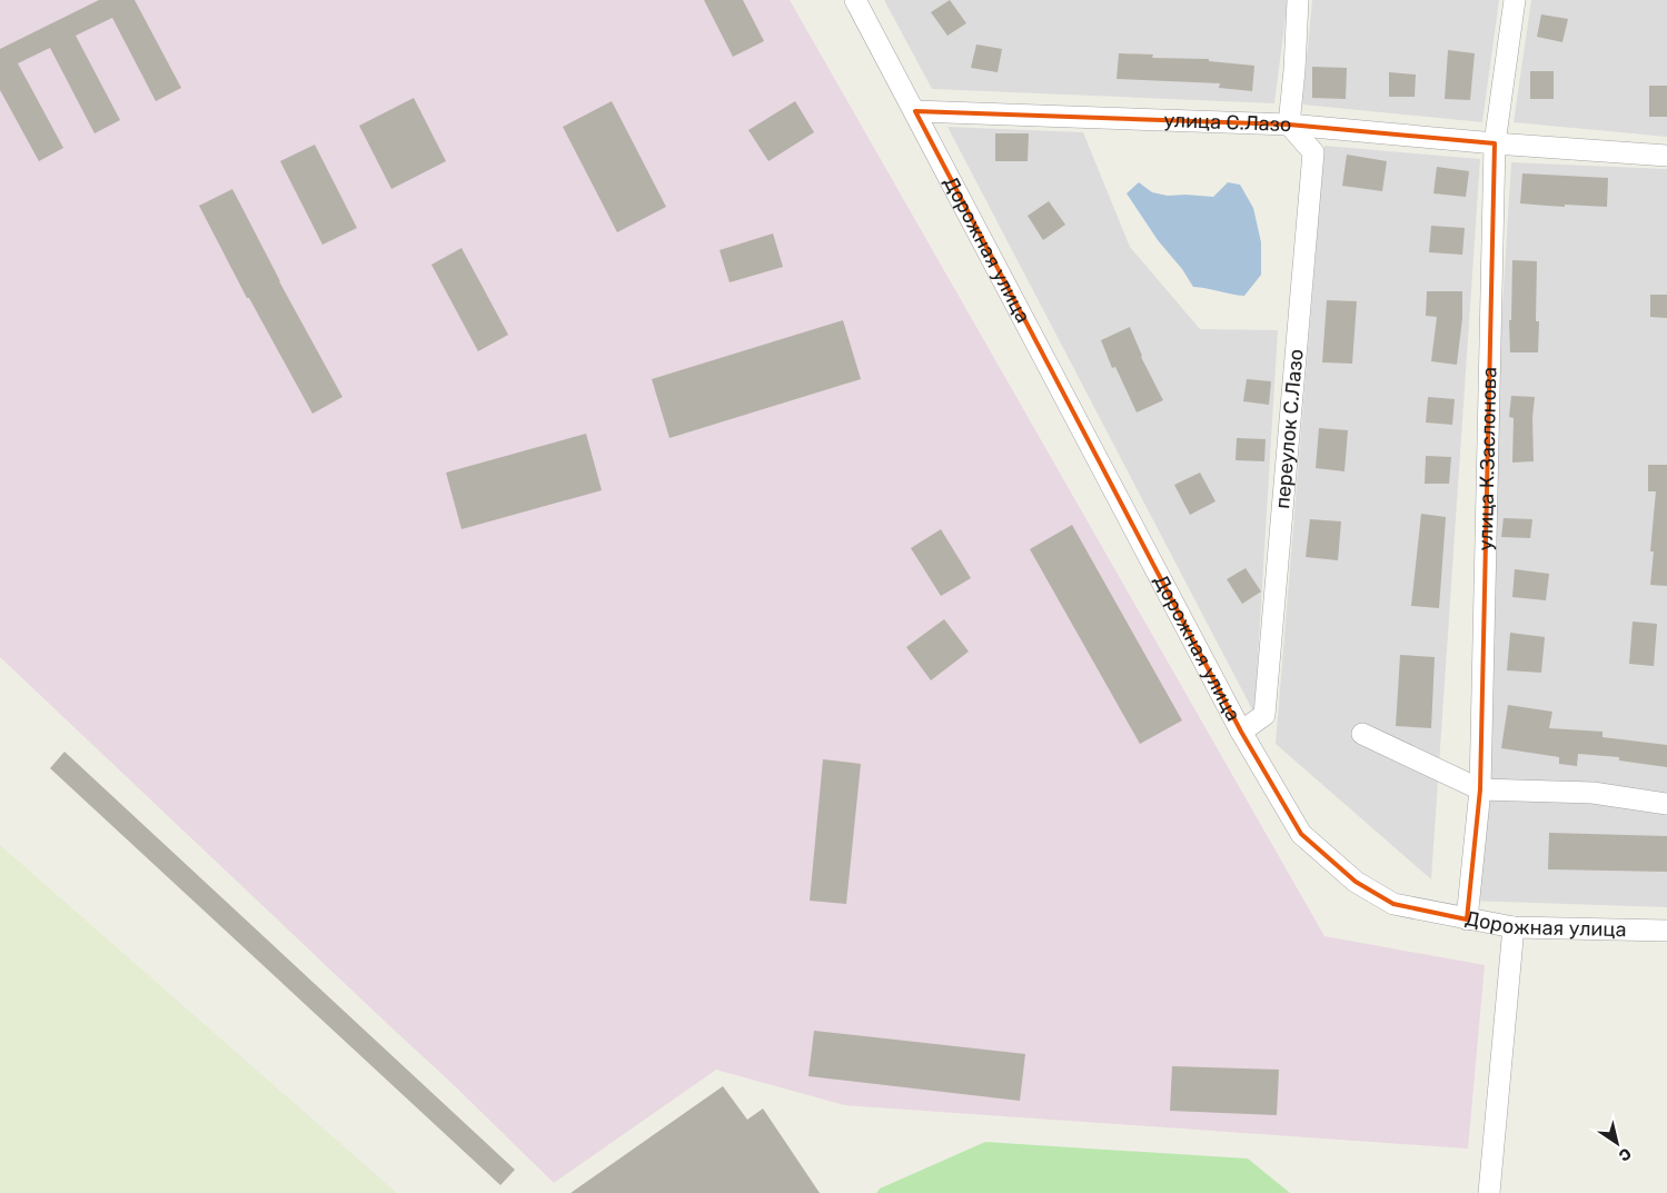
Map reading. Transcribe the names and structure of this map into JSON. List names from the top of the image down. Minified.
{"streets":{"street":["улица С.Лазо","Дорожная улица","переулок С.Лазо","улица К.Заслонова"]},"crossings":[["улица С.Лазо","Дорожная улица"],["улица С.Лазо","переулок С.Лазо"],["улица С.Лазо","улица К.Заслонова"],["Дорожная улица","переулок С.Лазо"],["Дорожная улица","улица К.Заслонова"]],"north":"bottom right"}
